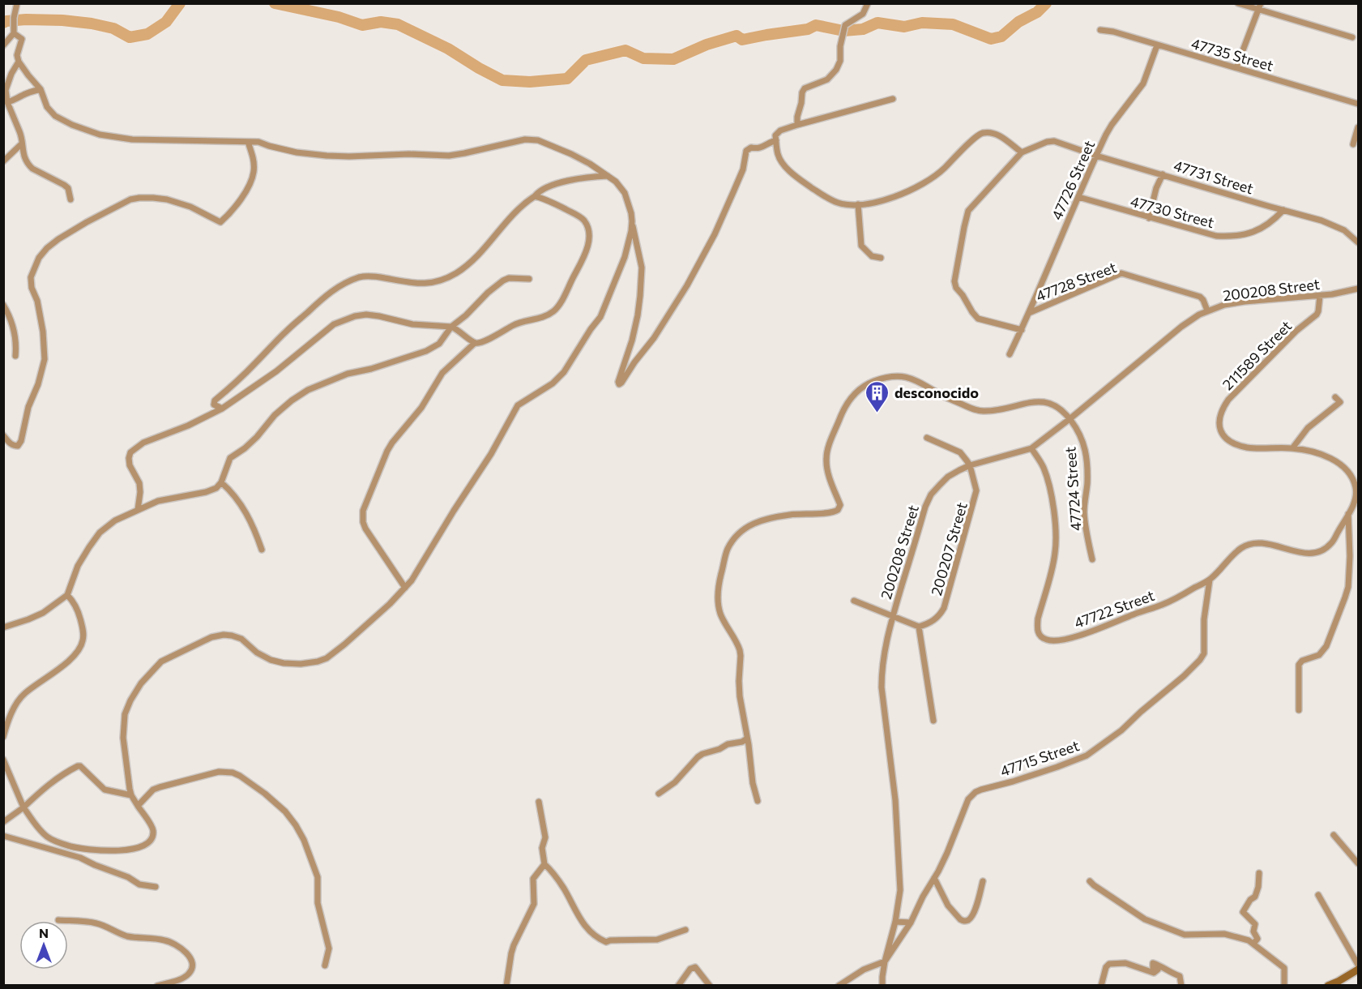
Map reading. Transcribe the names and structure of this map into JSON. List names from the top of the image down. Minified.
{"streets":{"street":["47735 Street","47731 Street","47726 Street","47730 Street","47728 Street","200208 Street","211589 Street","47724 Street","200207 Street","47722 Street","47715 Street"]},"crossings":[["47735 Street","47726 Street"],["47731 Street","47726 Street"],["47731 Street","47730 Street"],["47726 Street","47730 Street"],["47726 Street","47728 Street"],["47728 Street","200208 Street"],["200208 Street","211589 Street"],["200208 Street","47724 Street"],["200208 Street","200207 Street"],["200208 Street","47722 Street"],["200208 Street","47715 Street"],["211589 Street","47722 Street"],["47722 Street","47715 Street"]],"places":{"building":["desconocido"]},"north":"top"}
